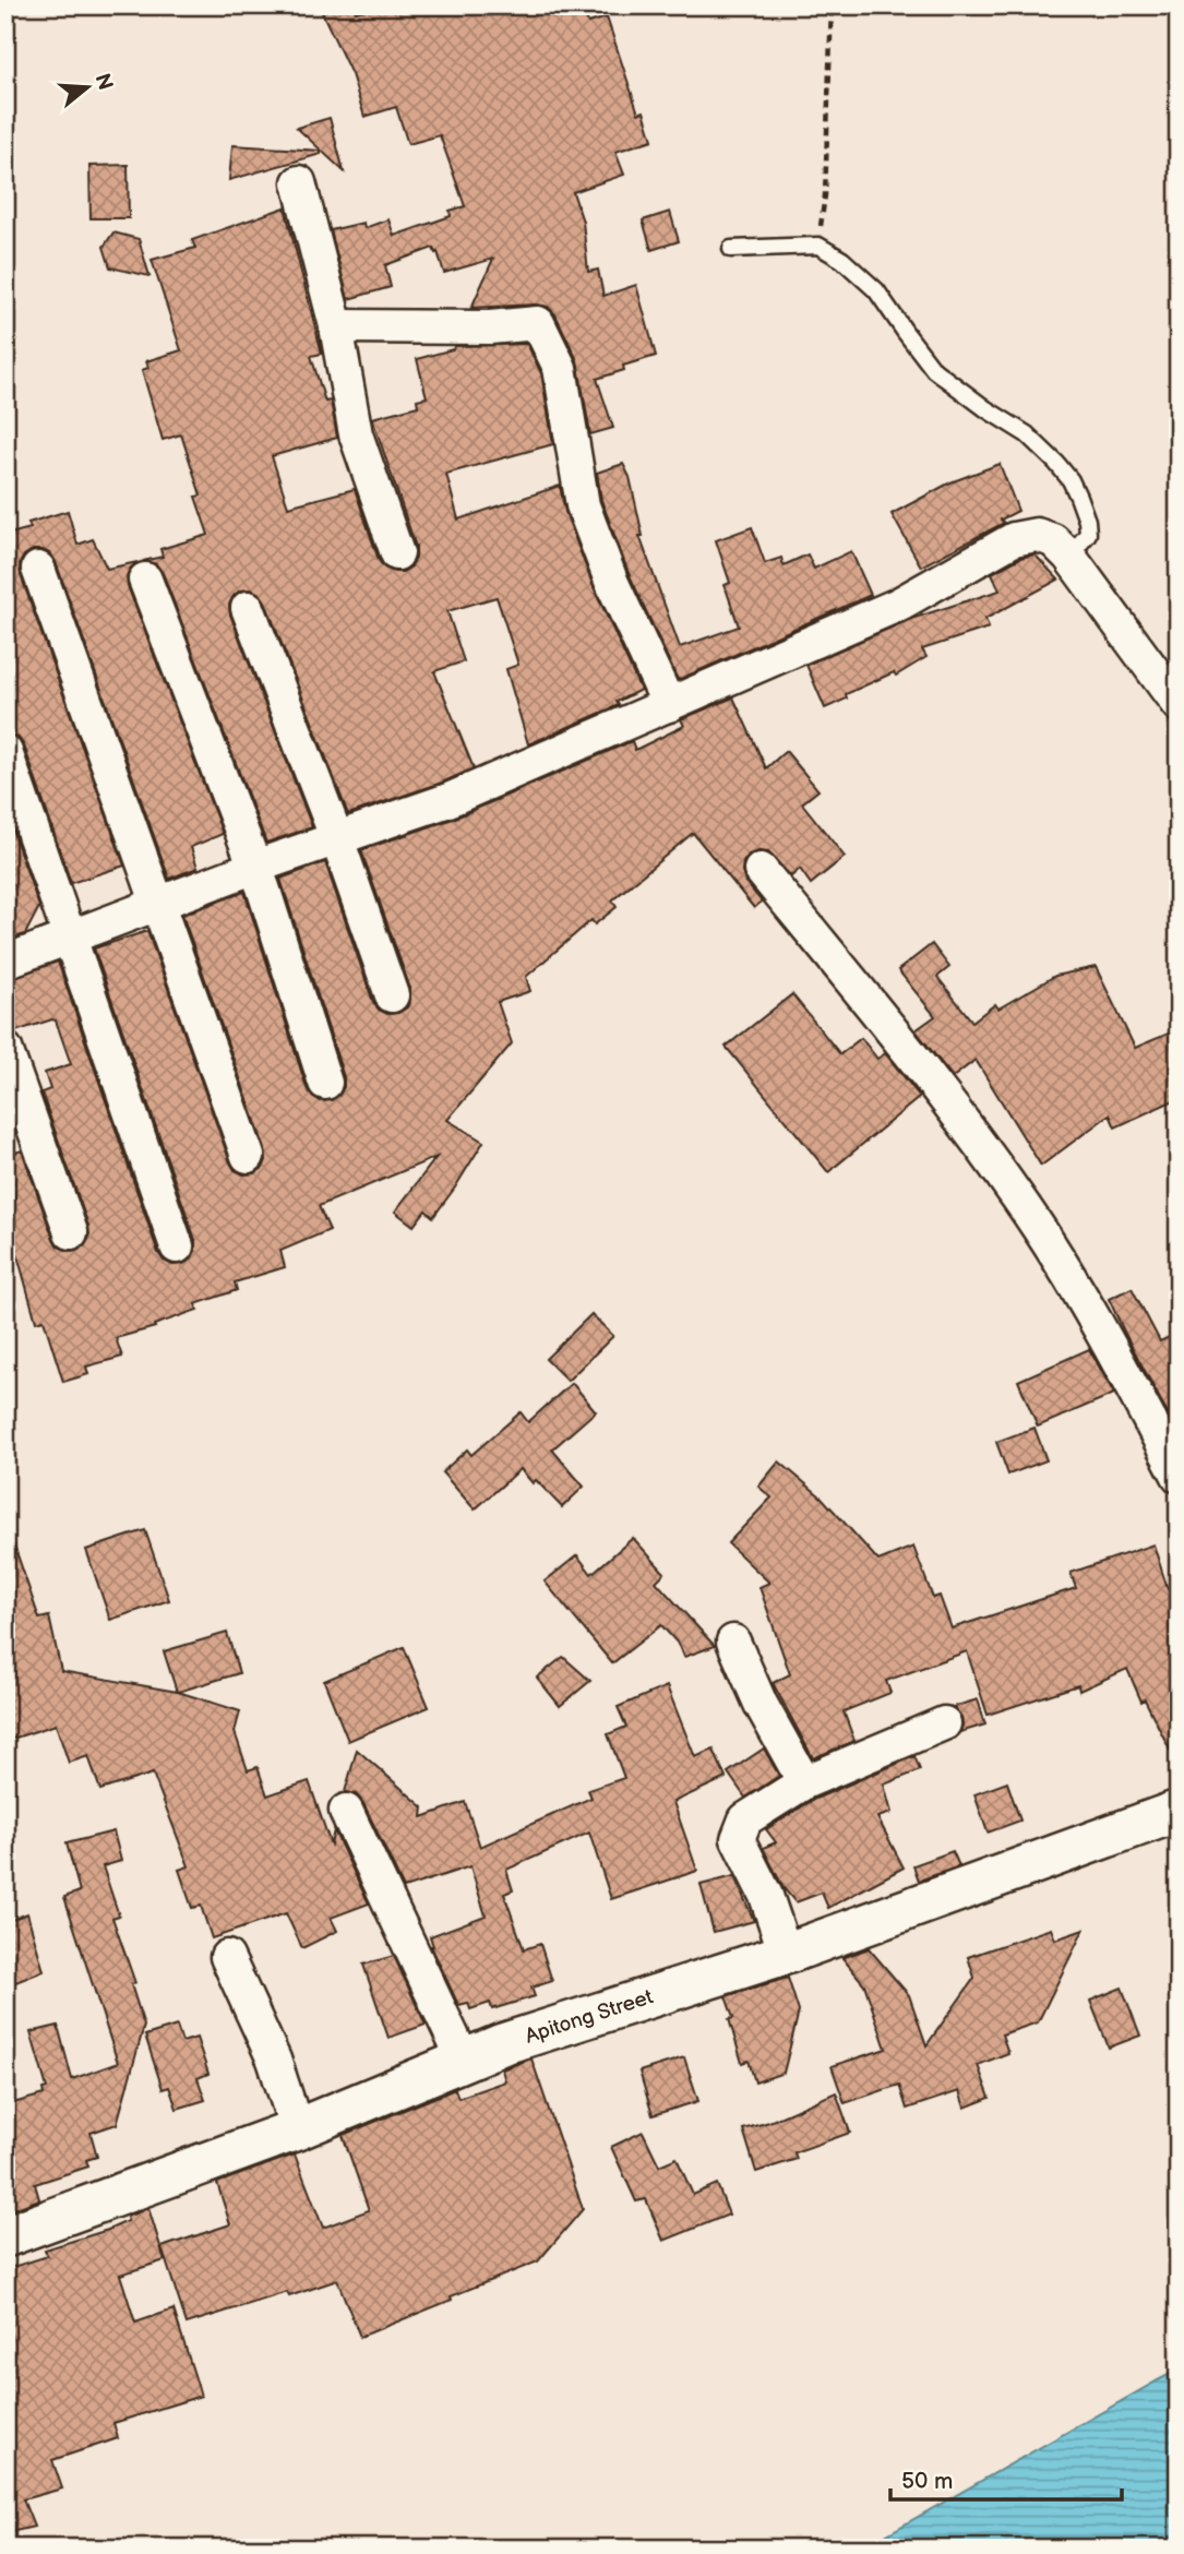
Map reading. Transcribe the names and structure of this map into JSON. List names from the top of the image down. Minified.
{"streets":{"street":["Apitong Street"]},"scale_bar":"50 m","north":"right"}
